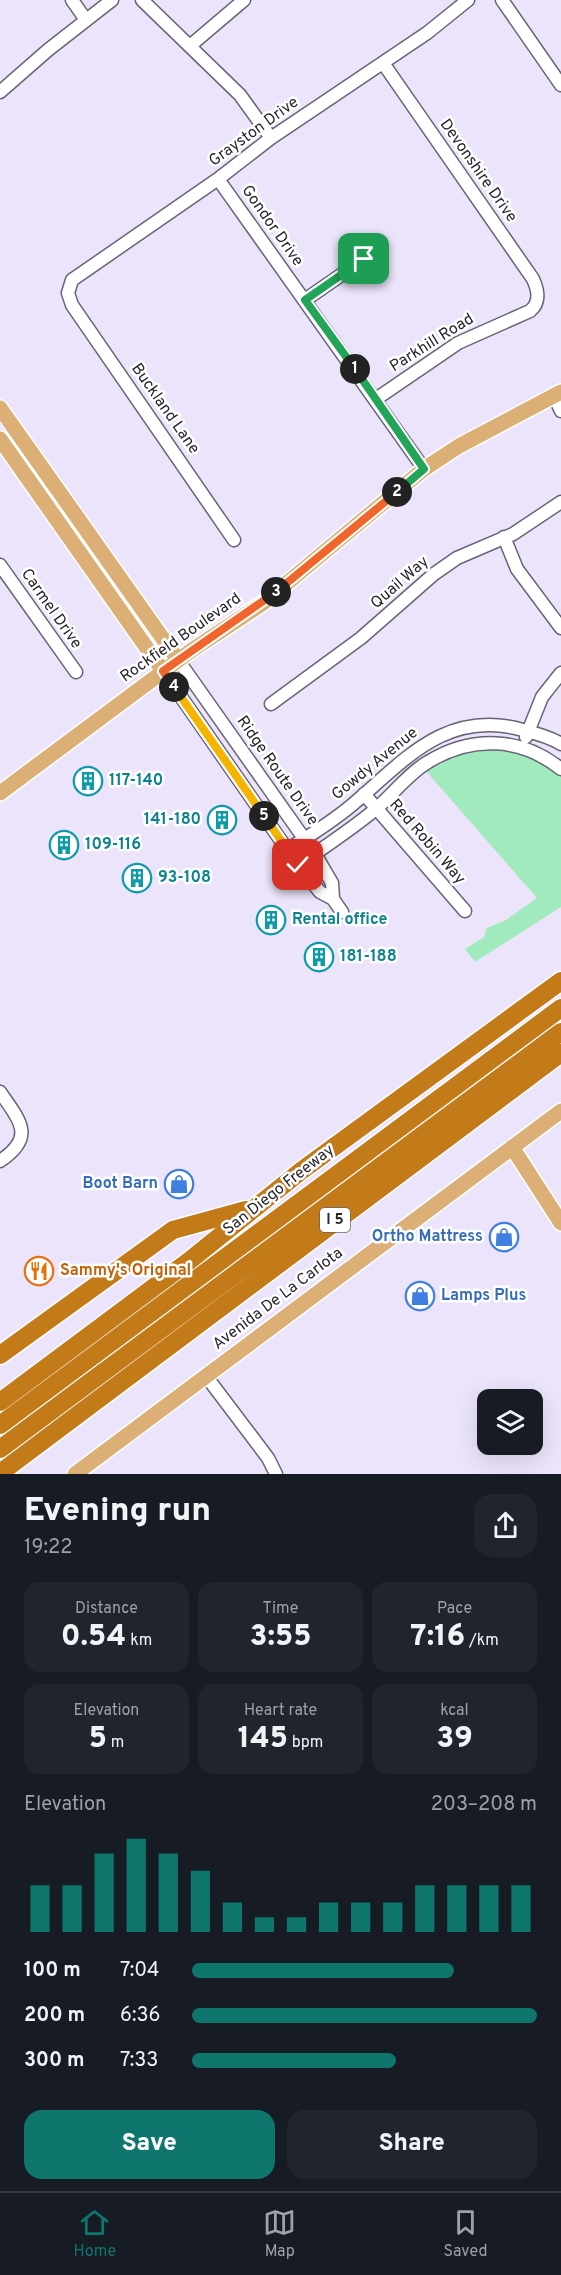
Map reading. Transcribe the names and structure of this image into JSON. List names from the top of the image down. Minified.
{"streets":{"highway":["San Diego Freeway","I 5"],"main road":["Rockfield Boulevard","Ridge Route Drive","Avenida De La Carlota"],"street":["Grayston Drive","Devonshire Drive","Gondor Drive","Parkhill Road","Buckland Lane","Quail Way","Carmel Drive","Gowdy Avenue","Red Robin Way"]},"crossings":[["Grayston Drive","Devonshire Drive"],["Grayston Drive","Gondor Drive"],["Grayston Drive","Buckland Lane"],["Devonshire Drive","Parkhill Road"],["Gondor Drive","Parkhill Road"],["Gondor Drive","Rockfield Boulevard"],["Rockfield Boulevard","Ridge Route Drive"],["Gowdy Avenue","Ridge Route Drive"],["Gowdy Avenue","Red Robin Way"]],"places":{"building":["117-140","141-180","109-116","93-108","Rental office","181-188"],"shop":["Boot Barn","Ortho Mattress","Lamps Plus"],"restaurant":["Sammy's Original"]},"page":{"pins":["1","2","3","4","5"],"heading":["Evening run","19:22"],"stats":[["Distance","0.54 km"],["Time","3:55"],["Pace","7:16 /km"],["Elevation","5 m"],["Heart rate","145 bpm"],["kcal","39"]],"chart":["Elevation","203–208 m"],"list":[{"name":"100 m","note":"7:04"},{"name":"200 m","note":"6:36"},{"name":"300 m","note":"7:33"}],"buttons":["Save","Share"],"tabs":["Home","Map","Saved"]}}
